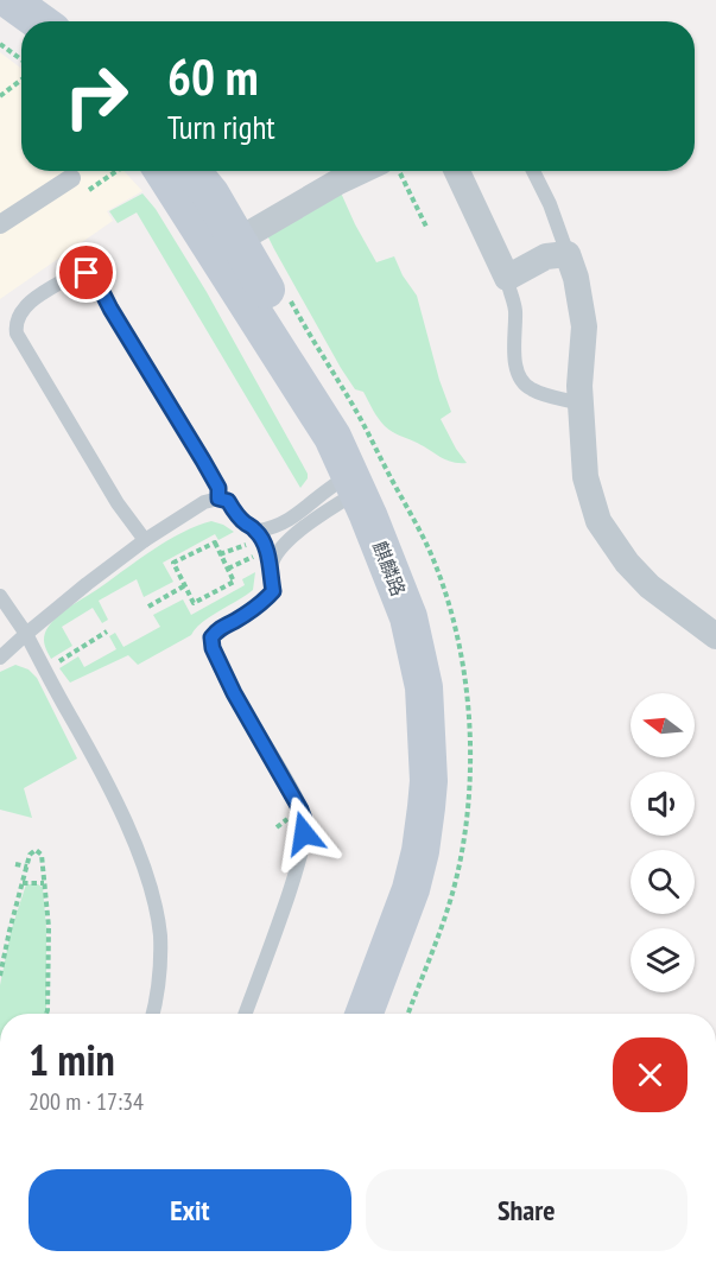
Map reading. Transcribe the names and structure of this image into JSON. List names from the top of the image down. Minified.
{"streets":{"main road":["麒麟路"]},"north":"left","page":{"turn":["60 m","Turn right"],"heading":["1 min","200 m · 17:34"],"buttons":["Exit","Share"]}}
